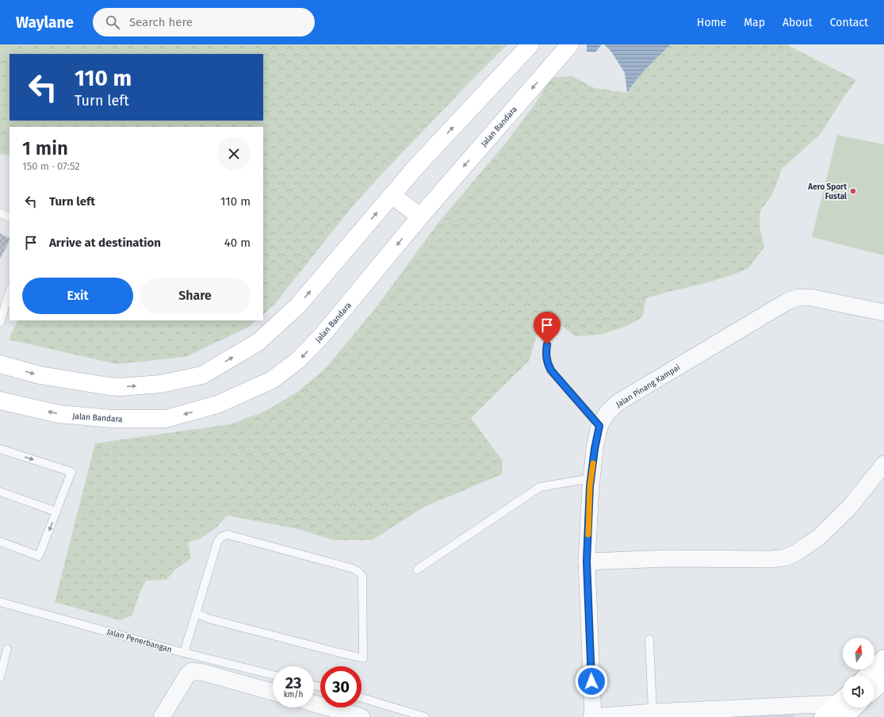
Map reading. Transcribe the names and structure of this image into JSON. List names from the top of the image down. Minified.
{"streets":{"main road":["Jalan Bandara"],"street":["Jalan Pinang Kampai"],"lane":["Jalan Penerbangan"]},"one_way":["Jalan Bandara"],"places":["Aero Sport Fustal"],"north":"top","page":{"header":"Waylane","search":"Search here","nav":["Home","Map","About","Contact"],"turn":["110 m","Turn left"],"heading":["1 min","150 m · 07:52"],"list":[{"name":"Turn left","value":"110 m"},{"name":"Arrive at destination","value":"40 m"}],"buttons":["Exit","Share"],"speed":"23 km/h","limit":"30"}}
